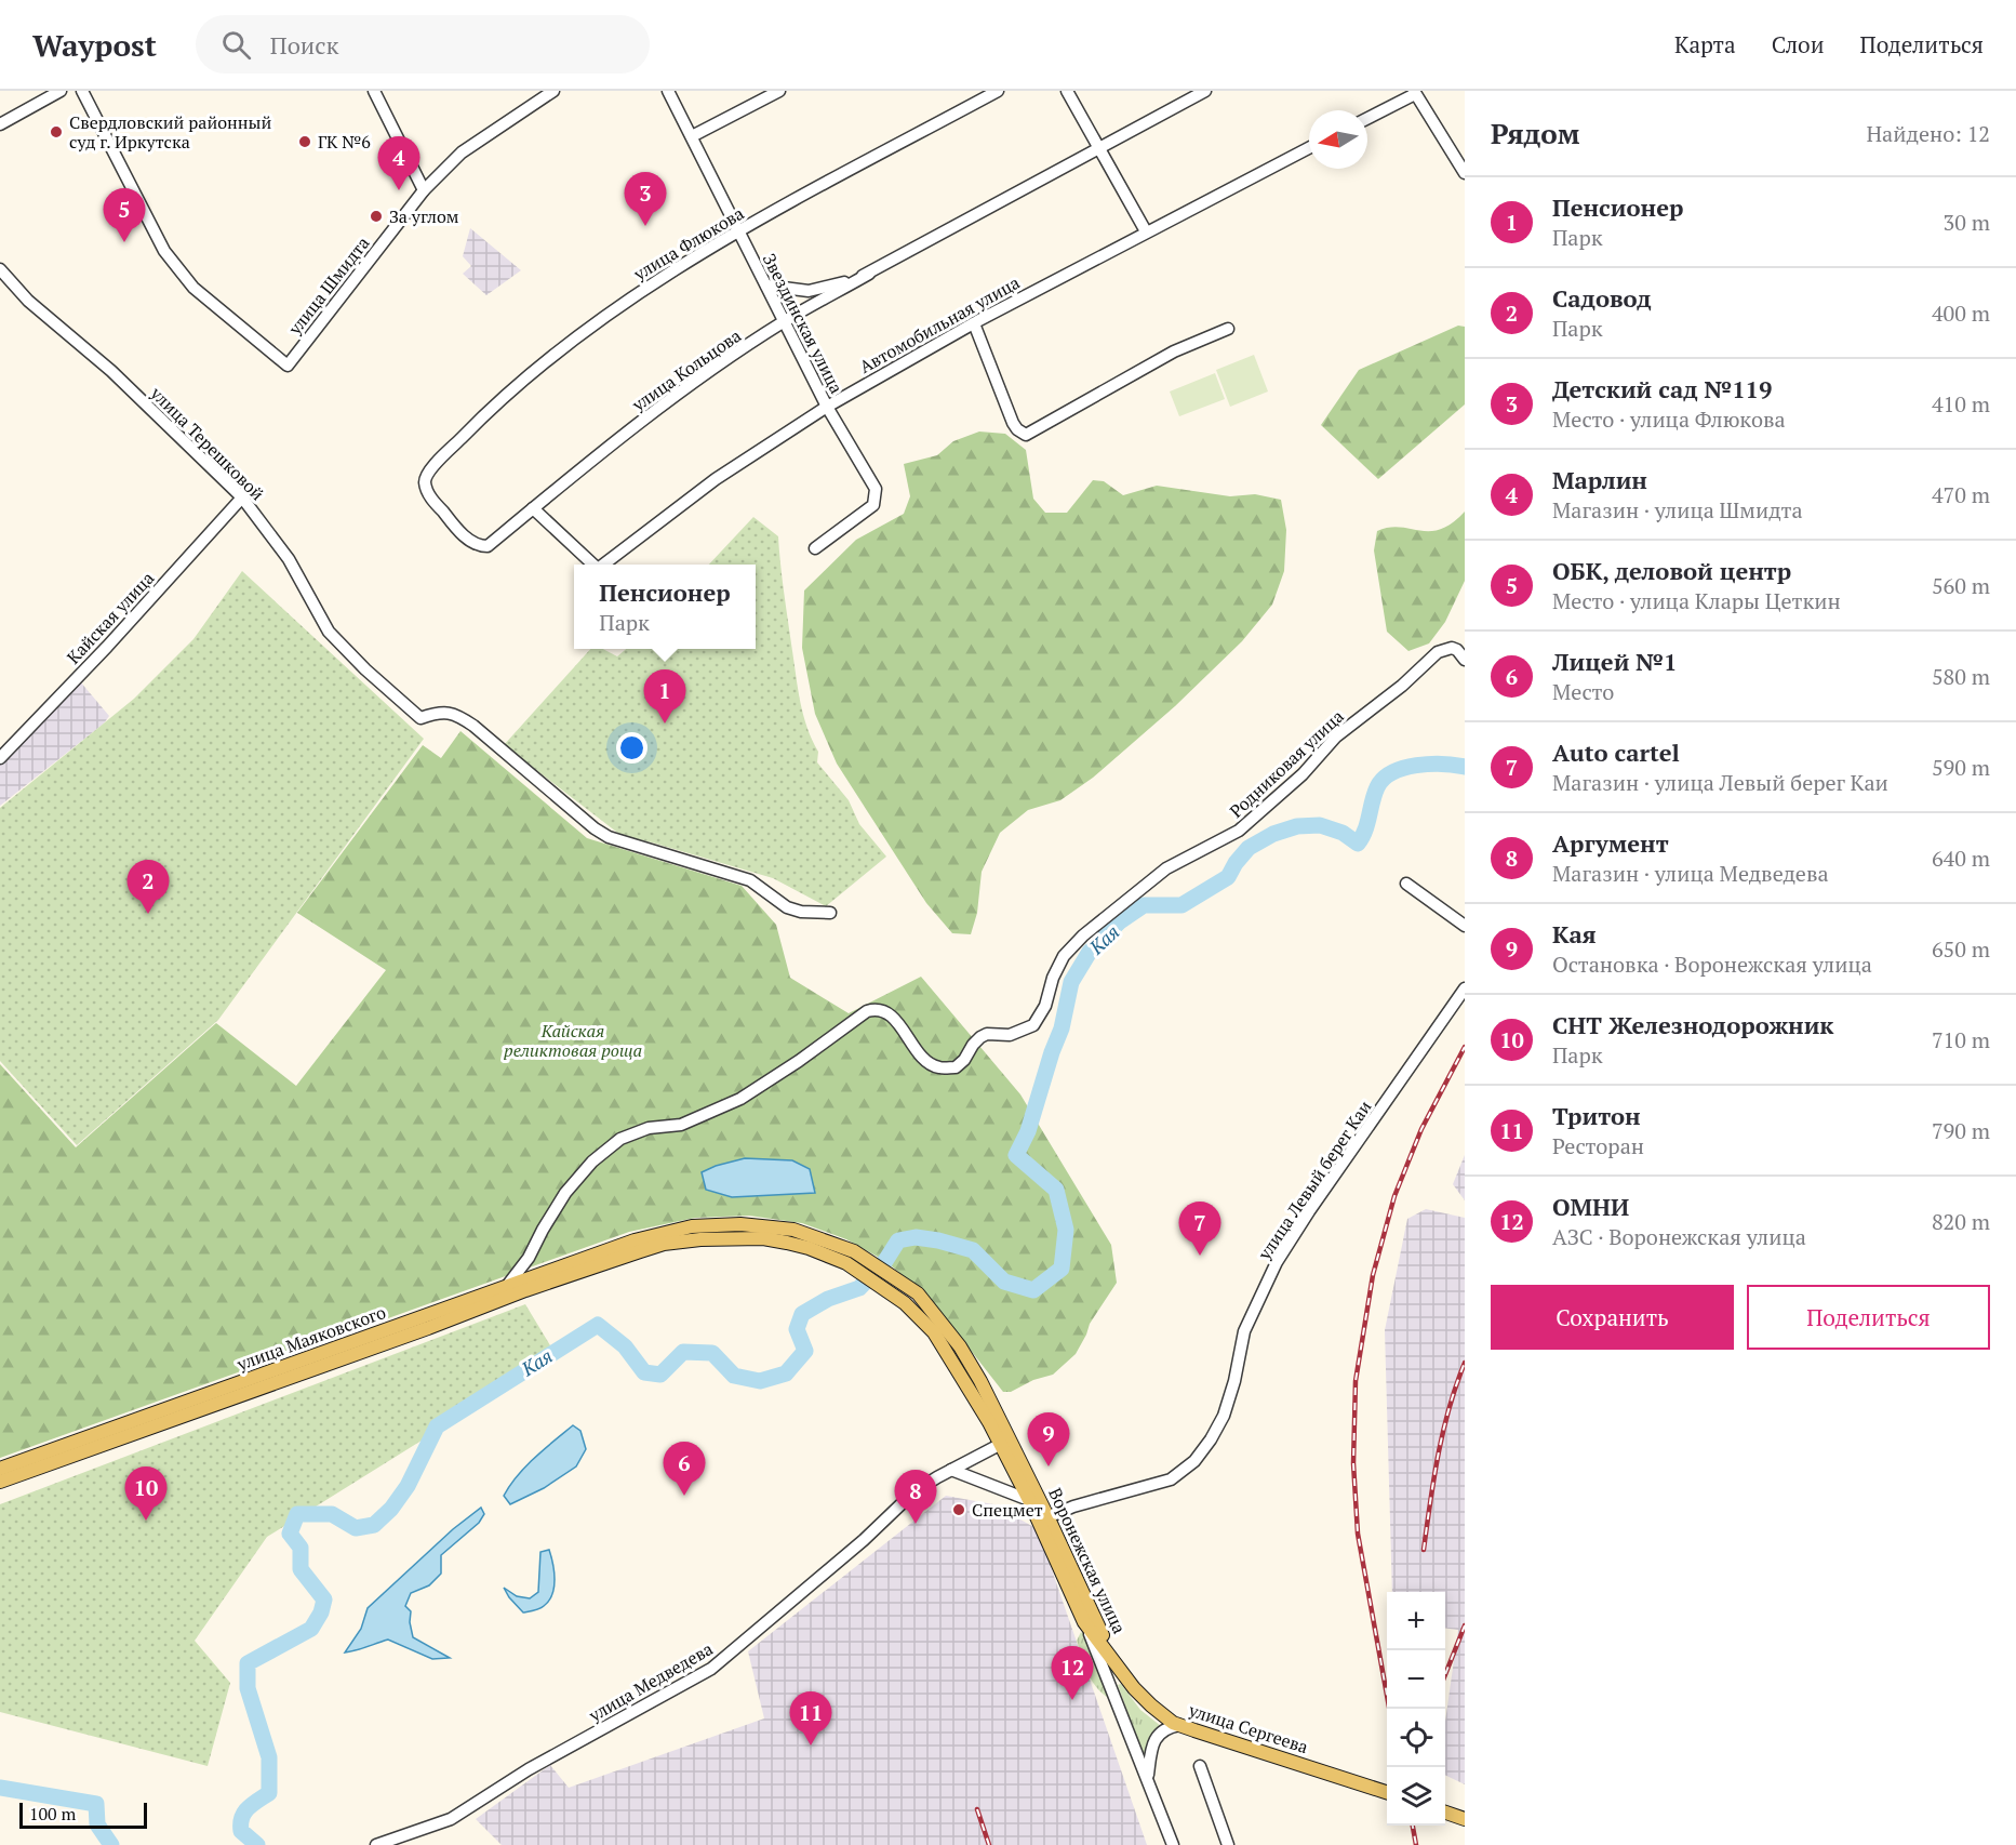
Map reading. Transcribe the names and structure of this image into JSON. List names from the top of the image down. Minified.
{"streets":{"main road":["улица Маяковского","Воронежская улица","улица Сергеева"],"street":["улица Флюкова","улица Шмидта","Звездинская улица","Автомобильная улица","улица Кольцова","улица Терешковой","Кайская улица","Родниковая улица","улица Левый берег Каи","улица Медведева"]},"crossings":[["улица Флюкова","Звездинская улица"],["улица Флюкова","улица Кольцова"],["Звездинская улица","Автомобильная улица"],["Звездинская улица","улица Кольцова"],["улица Терешковой","Кайская улица"],["Родниковая улица","улица Маяковского"],["улица Левый берег Каи","Воронежская улица"],["улица Маяковского","Воронежская улица"],["Воронежская улица","улица Медведева"],["Воронежская улица","улица Сергеева"]],"water":["Кая"],"parks":["Кайская реликтовая роща"],"places":["Свердловский районный суд г. Иркутска","ГК №6","За углом","Спецмет"],"scale_bar":"100 m","north":"left","page":{"header":"Waypost","search":"Поиск","nav":["Карта","Слои","Поделиться"],"heading":["Рядом","Найдено: 12"],"pins":["4","3","5","1","2","7","9","6","10","8","12","11"],"list":[{"mark":"1","name":"Пенсионер","note":"Парк","value":"30 m"},{"mark":"2","name":"Садовод","note":"Парк","value":"400 m"},{"mark":"3","name":"Детский сад №119","note":"Место · улица Флюкова","value":"410 m"},{"mark":"4","name":"Марлин","note":"Магазин · улица Шмидта","value":"470 m"},{"mark":"5","name":"ОБК, деловой центр","note":"Место · улица Клары Цеткин","value":"560 m"},{"mark":"6","name":"Лицей №1","note":"Место","value":"580 m"},{"mark":"7","name":"Auto cartel","note":"Магазин · улица Левый берег Каи","value":"590 m"},{"mark":"8","name":"Аргумент","note":"Магазин · улица Медведева","value":"640 m"},{"mark":"9","name":"Кая","note":"Остановка · Воронежская улица","value":"650 m"},{"mark":"10","name":"СНТ Железнодорожник","note":"Парк","value":"710 m"},{"mark":"11","name":"Тритон","note":"Ресторан","value":"790 m"},{"mark":"12","name":"ОМНИ","note":"АЗС · Воронежская улица","value":"820 m"}],"popup":["Пенсионер","Парк"],"buttons":["Сохранить","Поделиться"],"map_buttons":["+","−"],"scale":"100 m"}}
